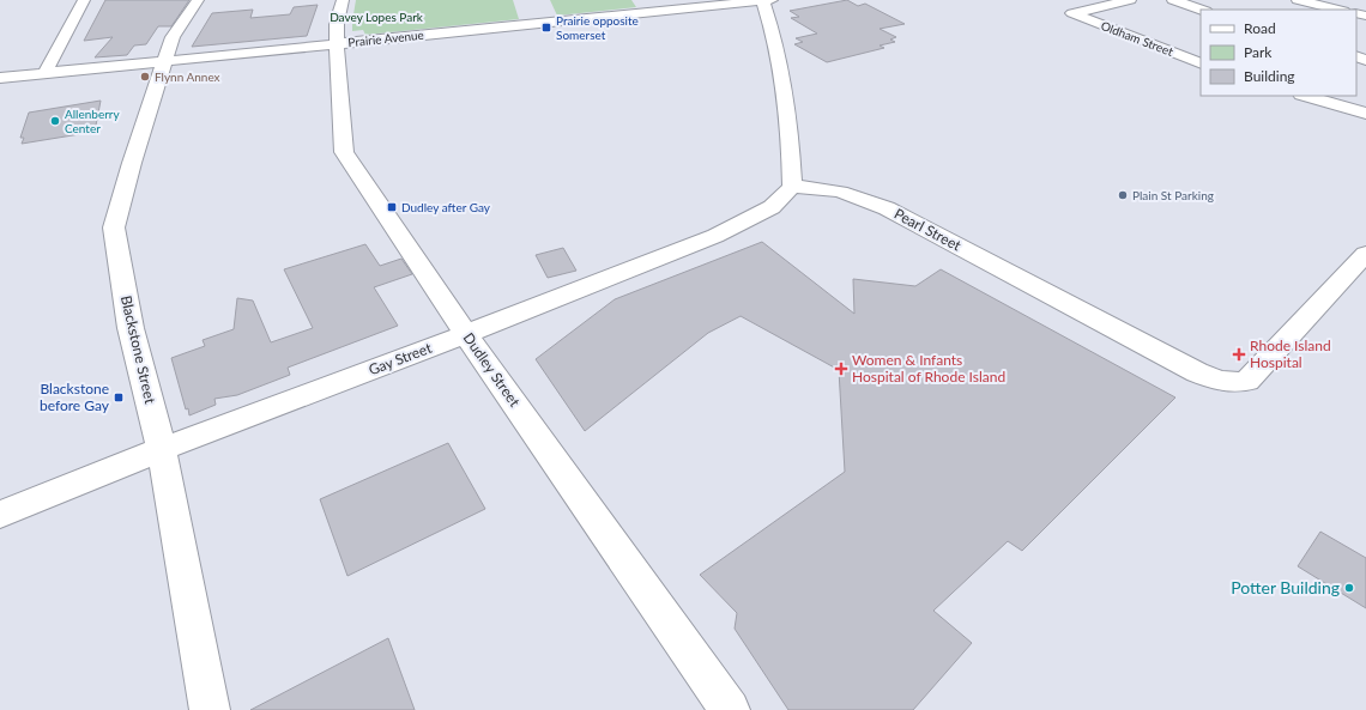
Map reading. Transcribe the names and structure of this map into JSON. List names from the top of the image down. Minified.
{"streets":{"street":["Prairie Avenue","Oldham Street","Pearl Street","Blackstone Street","Gay Street","Dudley Street"]},"crossings":[["Prairie Avenue","Blackstone Street"],["Prairie Avenue","Dudley Street"],["Pearl Street","Gay Street"],["Blackstone Street","Gay Street"],["Gay Street","Dudley Street"]],"parks":["Davey Lopes Park"],"places":{"transit":["Prairie opposite Somerset","Dudley after Gay","Blackstone before Gay"],"other":["Flynn Annex","Allenberry Center","Plain St Parking","Potter Building"],"health":["Rhode Island Hospital","Women & Infants Hospital of Rhode Island"]},"legend":["Road","Park","Building"]}
